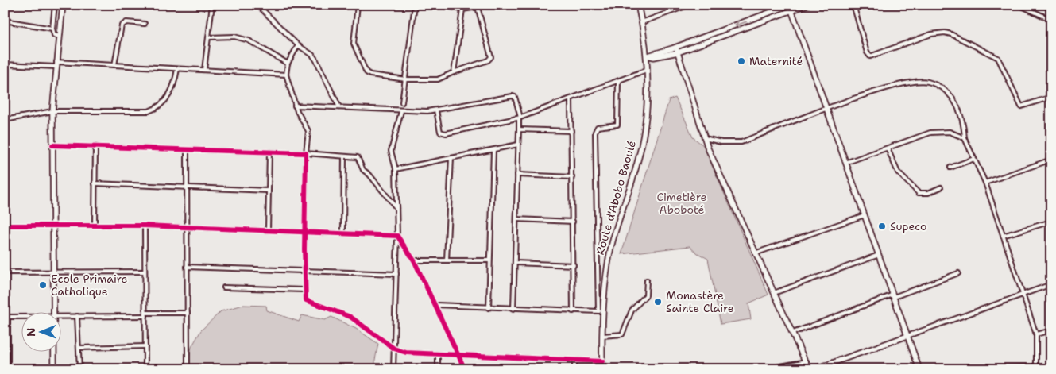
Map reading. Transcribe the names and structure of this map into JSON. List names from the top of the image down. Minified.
{"streets":{"street":["Route d'Abobo Baoulé"]},"parks":["Cimetière Aboboté"],"places":["Maternité","Supeco","Ecole Primaire Catholique","Monastère Sainte Claire"],"north":"left"}
